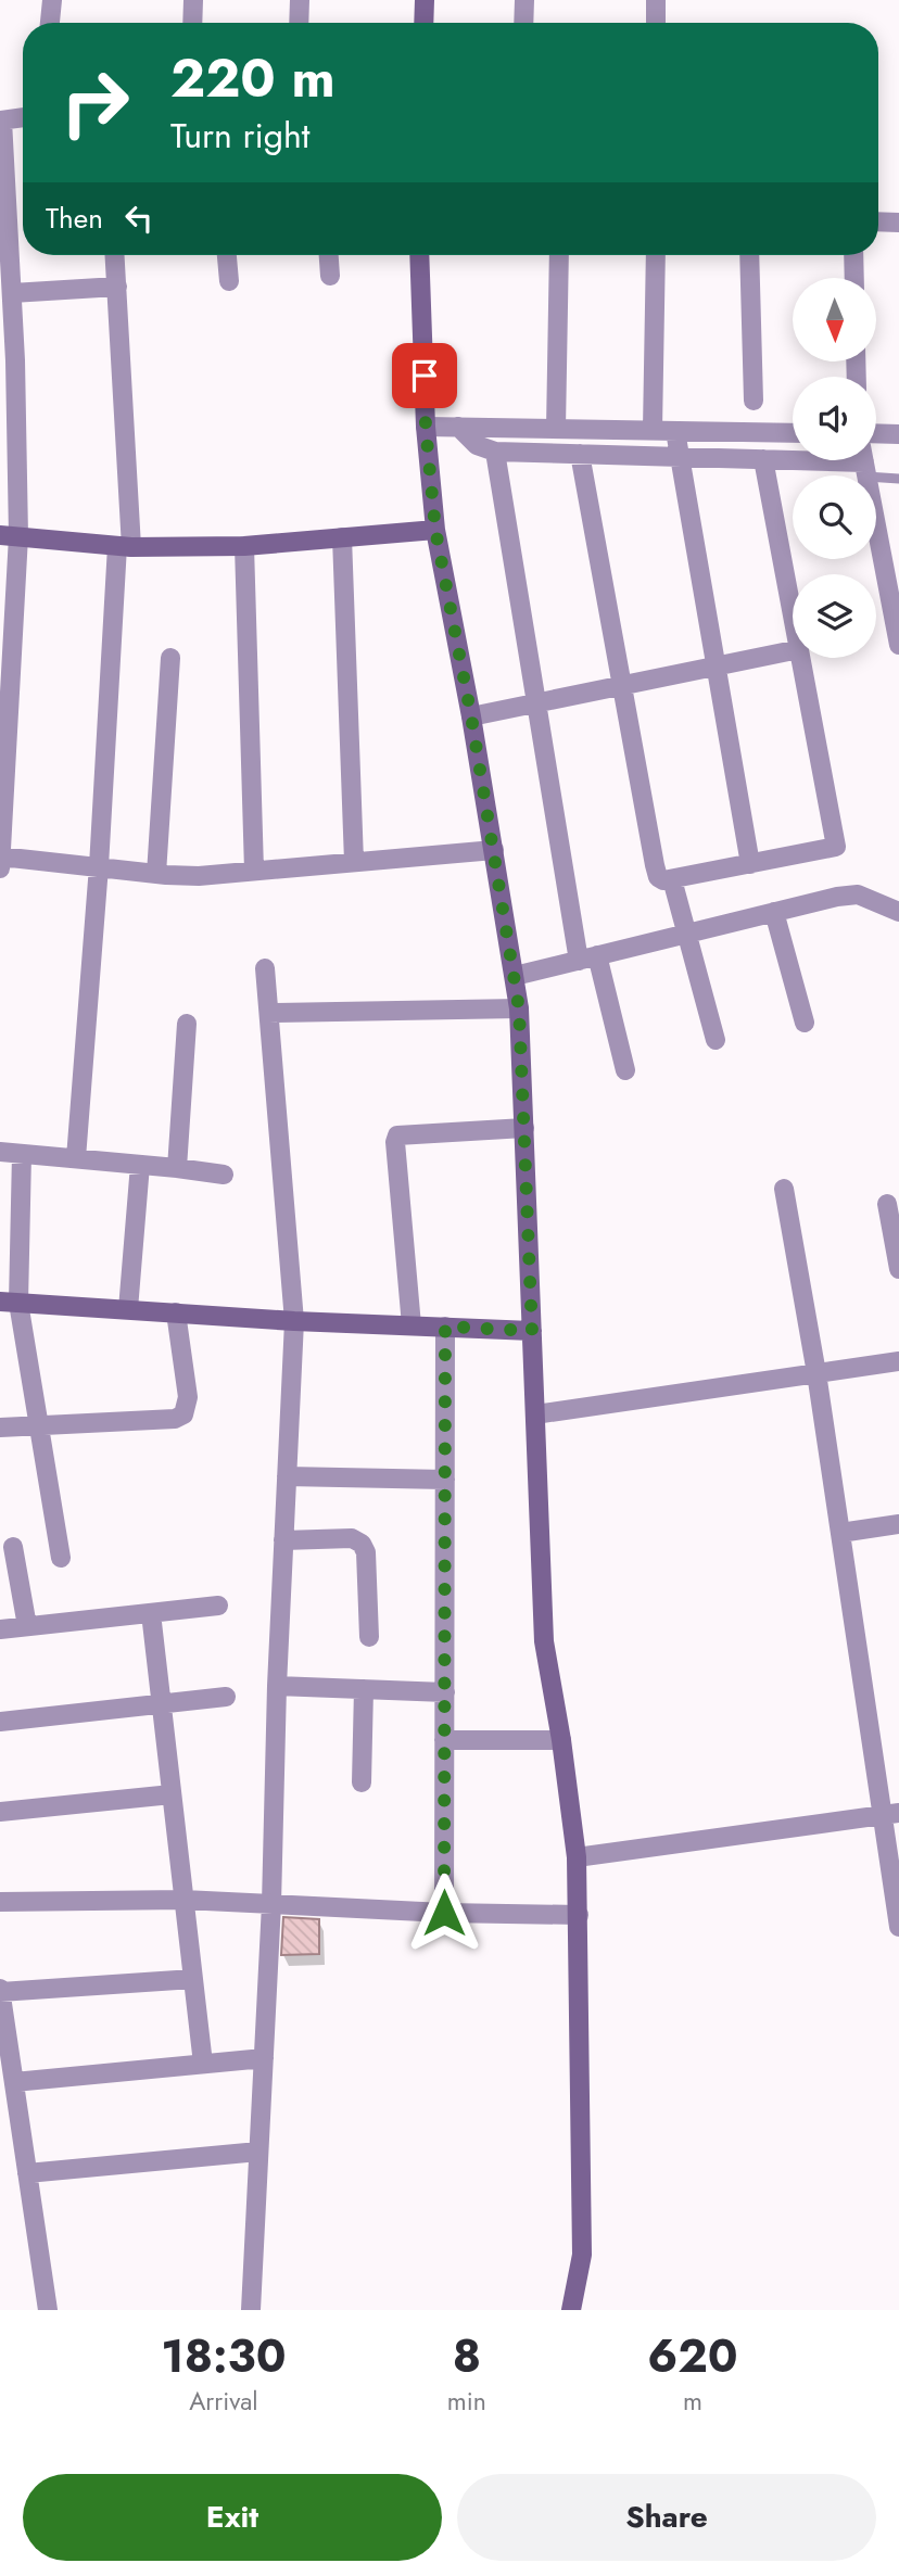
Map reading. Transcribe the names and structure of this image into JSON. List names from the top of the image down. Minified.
{"north":"bottom","page":{"turn":["220 m","Turn right"],"then":"Then","eta":["18:30","Arrival","8","min","620","m"],"buttons":["Exit","Share"]}}
